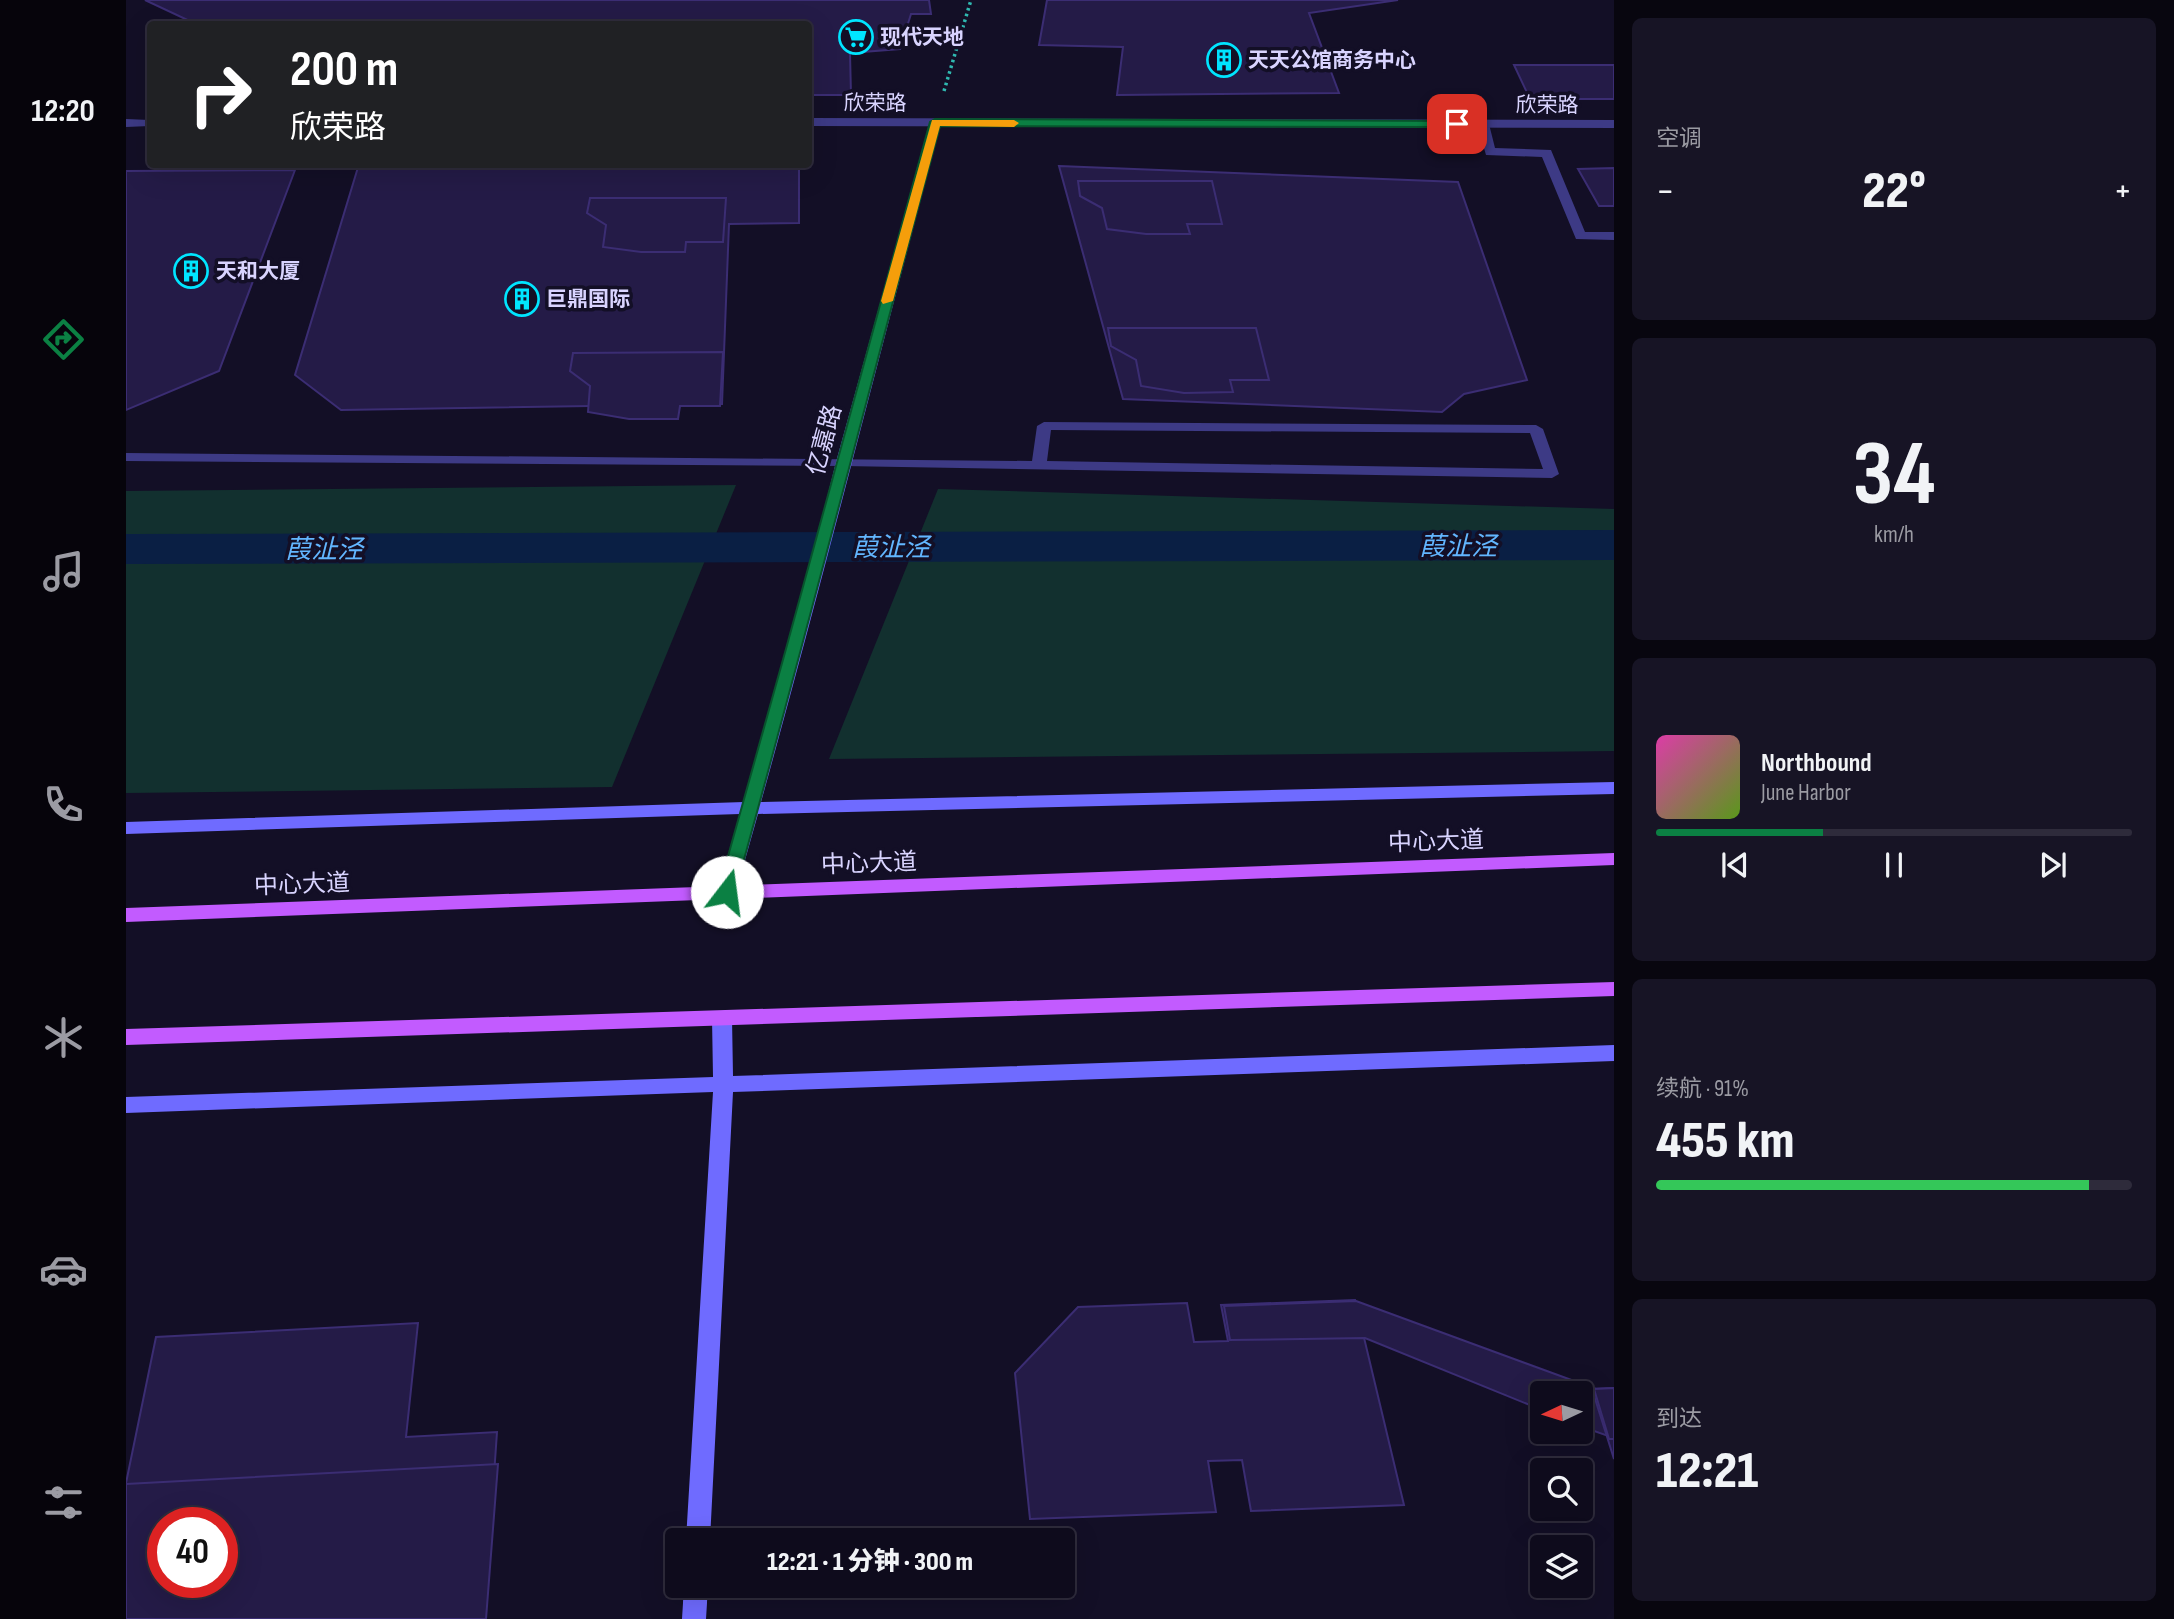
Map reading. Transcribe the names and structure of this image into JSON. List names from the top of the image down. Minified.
{"streets":{"main road":["亿嘉路","中心大道"],"street":["欣荣路"]},"crossings":[["欣荣路","亿嘉路"],["亿嘉路","中心大道"]],"water":["葭沚泾"],"places":{"supermarket":["现代天地"],"building":["天天公馆商务中心","天和大厦","巨鼎国际"]},"north":"left","page":{"tabs":"12:20","tile":["空调",["34","km/h"],["续航 · 91%","455 km"],["到达","12:21"]],"turn":["200 m","欣荣路"],"heat":["−","22°","+"],"song":["Northbound","June Harbor"],"limit":"40","trip":"12:21 · 1 分钟 · 300 m"}}
